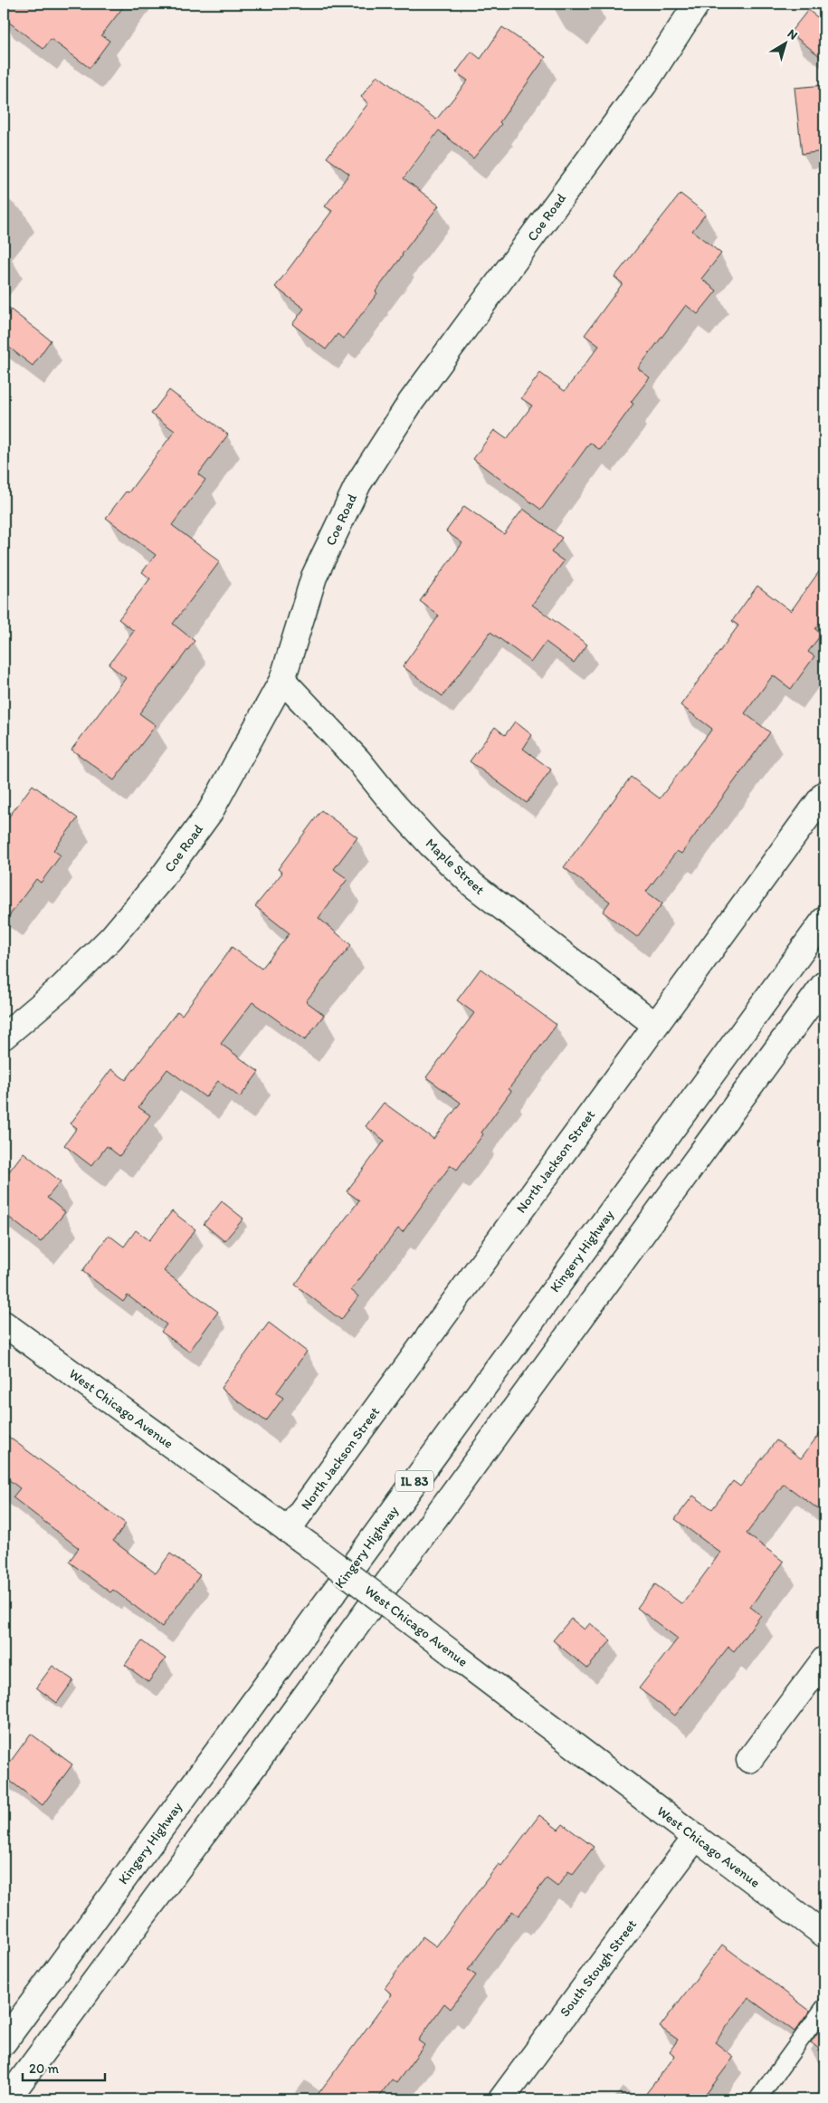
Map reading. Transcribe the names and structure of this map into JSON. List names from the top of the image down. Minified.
{"streets":{"main road":["Coe Road","Maple Street","North Jackson Street","Kingery Highway","West Chicago Avenue","IL 83","South Stough Street"]},"crossings":[["Coe Road","Maple Street"],["Maple Street","North Jackson Street"],["North Jackson Street","West Chicago Avenue"],["West Chicago Avenue","South Stough Street"]],"scale_bar":"20 m","north":"top right"}
